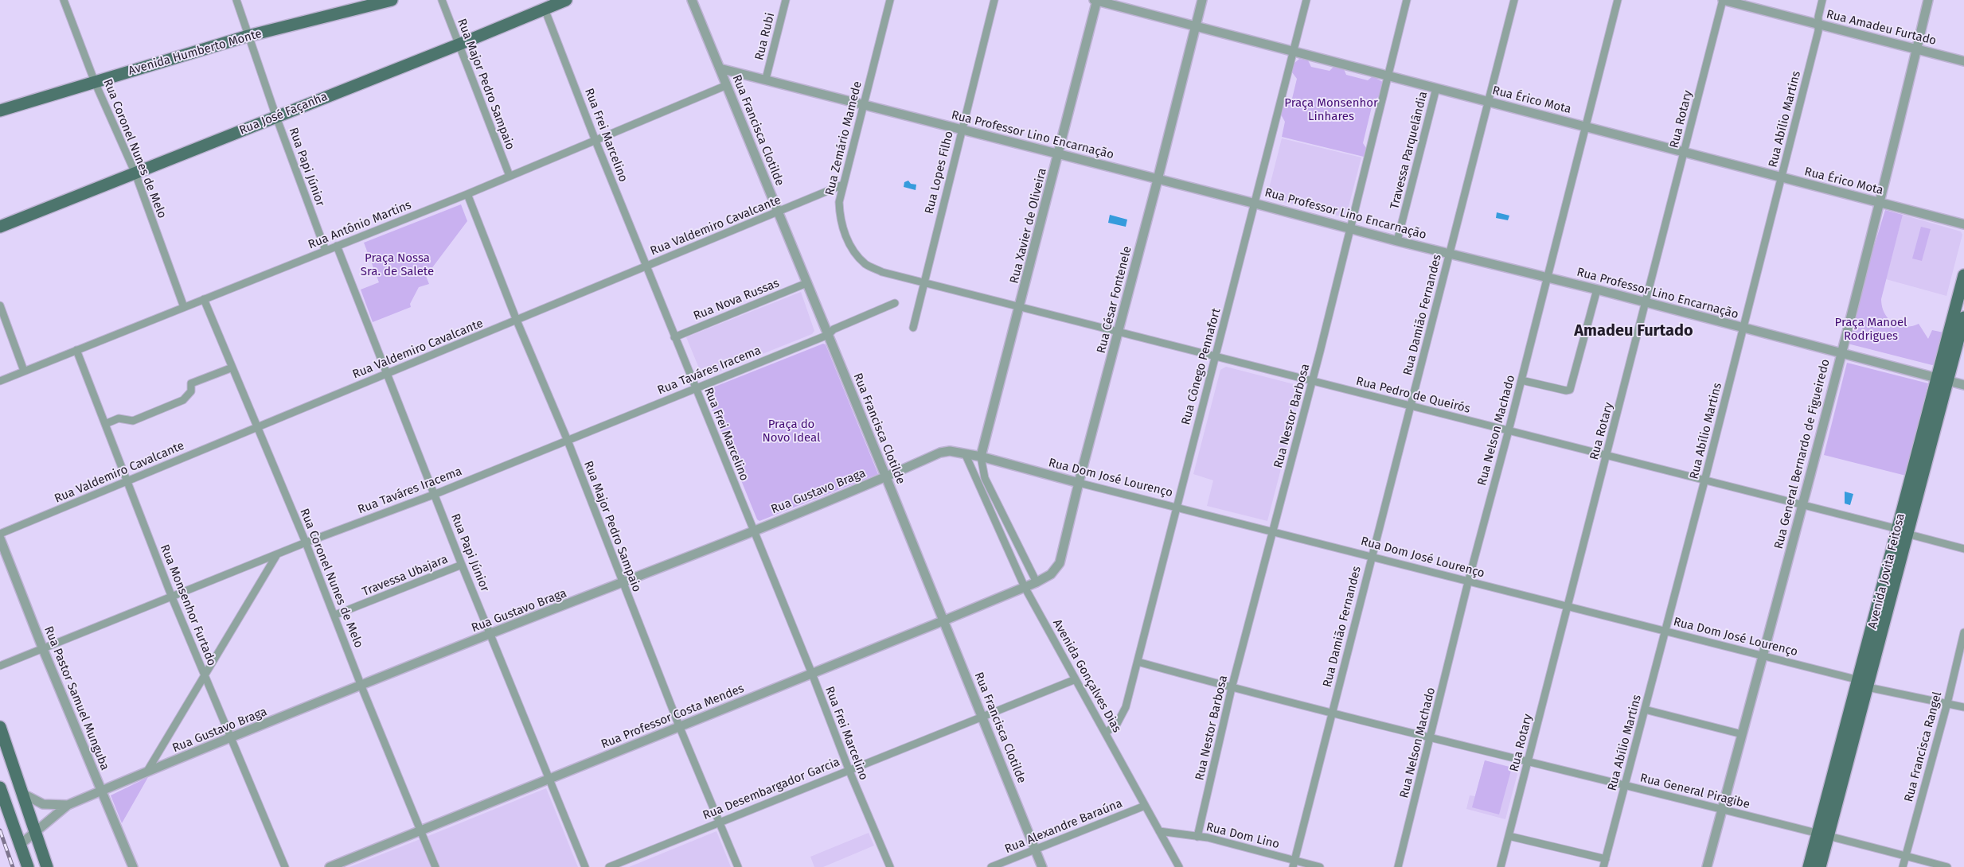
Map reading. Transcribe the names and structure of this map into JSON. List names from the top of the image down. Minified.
{"streets":{"main road":["Avenida Humberto Monte","Rua José Façanha","Avenida Jovita Feitosa"],"street":["Rua Amadeu Furtado","Rua Rubi","Rua Major Pedro Sampaio","Rua Érico Mota","Rua Rotary","Rua Abílio Martins","Rua Francisca Clotilde","Rua Frei Marcelino","Rua Professor Lino Encarnação","Rua Zemário Mamede","Rua Coronel Nunes de Melo","Travessa Parquelândia","Rua Papi Júnior","Rua Lopes Filho","Rua Antônio Martins","Rua Valdemiro Cavalcante","Rua Xavier de Oliveira","Rua Nova Russas","Rua César Fontenele","Rua Damião Fernandes","Rua Cônego Pennafort","Rua Taváres Iracema","Rua Pedro de Queirós","Rua Nestor Barbosa","Rua Nelson Machado","Rua General Bernardo de Figueiredo","Rua Dom José Lourenço","Rua Gustavo Braga","Travessa Ubajara","Rua Monsenhor Furtado","Avenida Gonçalves Dias","Rua Pastor Samuel Munguba","Rua Professor Costa Mendes","Rua Francisca Rangel","Rua Desembargador Garcia","Rua General Piragibe","Rua Alexandre Baraúna","Rua Dom Lino"]},"crossings":[["Rua Amadeu Furtado","Rua Rotary"],["Rua Amadeu Furtado","Rua Abílio Martins"],["Rua Amadeu Furtado","Rua General Bernardo de Figueiredo"],["Rua Rubi","Rua Professor Lino Encarnação"],["Avenida Humberto Monte","Rua Coronel Nunes de Melo"],["Avenida Humberto Monte","Rua Papi Júnior"],["Rua Major Pedro Sampaio","Rua José Façanha"],["Rua Major Pedro Sampaio","Rua Antônio Martins"],["Rua Major Pedro Sampaio","Rua Valdemiro Cavalcante"],["Rua Major Pedro Sampaio","Rua Taváres Iracema"],["Rua Major Pedro Sampaio","Rua Gustavo Braga"],["Rua Major Pedro Sampaio","Rua Professor Costa Mendes"],["Rua Major Pedro Sampaio","Rua Desembargador Garcia"],["Rua Érico Mota","Rua Rotary"],["Rua Érico Mota","Rua Abílio Martins"],["Rua Érico Mota","Travessa Parquelândia"],["Rua Érico Mota","Rua Xavier de Oliveira"],["Rua Érico Mota","Rua César Fontenele"],["Rua Érico Mota","Rua Damião Fernandes"],["Rua Érico Mota","Rua Cônego Pennafort"],["Rua Érico Mota","Rua Nestor Barbosa"],["Rua Érico Mota","Rua Nelson Machado"],["Rua Érico Mota","Rua General Bernardo de Figueiredo"],["Rua José Façanha","Rua Frei Marcelino"],["Rua José Façanha","Rua Coronel Nunes de Melo"],["Rua José Façanha","Rua Papi Júnior"],["Rua Rotary","Rua Professor Lino Encarnação"],["Rua Rotary","Rua Pedro de Queirós"],["Rua Rotary","Rua Dom José Lourenço"],["Rua Rotary","Rua General Piragibe"],["Rua Abílio Martins","Rua Professor Lino Encarnação"],["Rua Abílio Martins","Rua Pedro de Queirós"],["Rua Abílio Martins","Rua Dom José Lourenço"],["Rua Abílio Martins","Rua General Piragibe"],["Rua Francisca Clotilde","Rua Professor Lino Encarnação"],["Rua Francisca Clotilde","Rua Antônio Martins"],["Rua Francisca Clotilde","Rua Valdemiro Cavalcante"],["Rua Francisca Clotilde","Rua Nova Russas"],["Rua Francisca Clotilde","Rua Taváres Iracema"],["Rua Francisca Clotilde","Rua Gustavo Braga"],["Rua Francisca Clotilde","Rua Professor Costa Mendes"],["Rua Francisca Clotilde","Rua Desembargador Garcia"],["Rua Francisca Clotilde","Rua Alexandre Baraúna"],["Rua Frei Marcelino","Rua Antônio Martins"],["Rua Frei Marcelino","Rua Valdemiro Cavalcante"],["Rua Frei Marcelino","Rua Nova Russas"],["Rua Frei Marcelino","Rua Taváres Iracema"],["Rua Frei Marcelino","Rua Gustavo Braga"],["Rua Frei Marcelino","Rua Professor Costa Mendes"],["Rua Frei Marcelino","Rua Desembargador Garcia"],["Rua Professor Lino Encarnação","Rua Zemário Mamede"],["Rua Professor Lino Encarnação","Travessa Parquelândia"],["Rua Professor Lino Encarnação","Rua Lopes Filho"],["Rua Professor Lino Encarnação","Rua Xavier de Oliveira"],["Rua Professor Lino Encarnação","Rua César Fontenele"],["Rua Professor Lino Encarnação","Rua Damião Fernandes"],["Rua Professor Lino Encarnação","Rua Cônego Pennafort"],["Rua Professor Lino Encarnação","Rua Nestor Barbosa"],["Rua Professor Lino Encarnação","Rua Nelson Machado"],["Rua Professor Lino Encarnação","Rua General Bernardo de Figueiredo"],["Rua Professor Lino Encarnação","Avenida Jovita Feitosa"],["Rua Zemário Mamede","Rua Lopes Filho"],["Rua Zemário Mamede","Rua Valdemiro Cavalcante"],["Rua Zemário Mamede","Rua Pedro de Queirós"],["Rua Coronel Nunes de Melo","Rua Antônio Martins"],["Rua Coronel Nunes de Melo","Rua Valdemiro Cavalcante"],["Rua Coronel Nunes de Melo","Rua Taváres Iracema"],["Rua Coronel Nunes de Melo","Rua Gustavo Braga"],["Rua Coronel Nunes de Melo","Travessa Ubajara"],["Rua Coronel Nunes de Melo","Rua Professor Costa Mendes"],["Rua Papi Júnior","Rua Antônio Martins"],["Rua Papi Júnior","Rua Valdemiro Cavalcante"],["Rua Papi Júnior","Rua Taváres Iracema"],["Rua Papi Júnior","Rua Gustavo Braga"],["Rua Papi Júnior","Travessa Ubajara"],["Rua Papi Júnior","Rua Professor Costa Mendes"],["Rua Lopes Filho","Rua Pedro de Queirós"],["Rua Antônio Martins","Rua Monsenhor Furtado"],["Rua Valdemiro Cavalcante","Rua Monsenhor Furtado"],["Rua Xavier de Oliveira","Rua Pedro de Queirós"],["Rua Xavier de Oliveira","Rua Dom José Lourenço"],["Rua Xavier de Oliveira","Rua Gustavo Braga"],["Rua César Fontenele","Rua Pedro de Queirós"],["Rua César Fontenele","Rua Dom José Lourenço"],["Rua César Fontenele","Avenida Gonçalves Dias"],["Rua César Fontenele","Rua Professor Costa Mendes"],["Rua Damião Fernandes","Rua Pedro de Queirós"],["Rua Damião Fernandes","Rua Dom José Lourenço"],["Rua Damião Fernandes","Rua General Piragibe"],["Rua Damião Fernandes","Rua Dom Lino"],["Rua Cônego Pennafort","Rua Pedro de Queirós"],["Rua Cônego Pennafort","Rua Dom José Lourenço"],["Rua Cônego Pennafort","Avenida Gonçalves Dias"],["Rua Cônego Pennafort","Rua General Piragibe"],["Rua Taváres Iracema","Rua Monsenhor Furtado"],["Rua Taváres Iracema","Rua Pastor Samuel Munguba"],["Rua Pedro de Queirós","Rua Nestor Barbosa"],["Rua Pedro de Queirós","Rua Nelson Machado"],["Rua Pedro de Queirós","Rua General Bernardo de Figueiredo"],["Rua Pedro de Queirós","Avenida Jovita Feitosa"],["Rua Nestor Barbosa","Rua Dom José Lourenço"],["Rua Nestor Barbosa","Rua General Piragibe"],["Rua Nestor Barbosa","Rua Dom Lino"],["Rua Nelson Machado","Rua Dom José Lourenço"],["Rua Nelson Machado","Rua General Piragibe"],["Rua General Bernardo de Figueiredo","Rua Dom José Lourenço"],["Rua General Bernardo de Figueiredo","Rua General Piragibe"],["Rua Dom José Lourenço","Rua Gustavo Braga"],["Rua Dom José Lourenço","Avenida Jovita Feitosa"],["Rua Dom José Lourenço","Rua Francisca Rangel"],["Rua Gustavo Braga","Rua Monsenhor Furtado"],["Rua Gustavo Braga","Avenida Gonçalves Dias"],["Rua Gustavo Braga","Rua Pastor Samuel Munguba"],["Avenida Jovita Feitosa","Rua General Piragibe"],["Avenida Gonçalves Dias","Rua Professor Costa Mendes"],["Avenida Gonçalves Dias","Rua Desembargador Garcia"],["Avenida Gonçalves Dias","Rua Alexandre Baraúna"],["Avenida Gonçalves Dias","Rua Dom Lino"],["Rua Francisca Rangel","Rua General Piragibe"]],"districts":["Amadeu Furtado"],"parks":["Praça Monsenhor Linhares","Praça Nossa Sra. de Salete","Praça Manoel Rodrigues","Praça do Novo Ideal"]}
